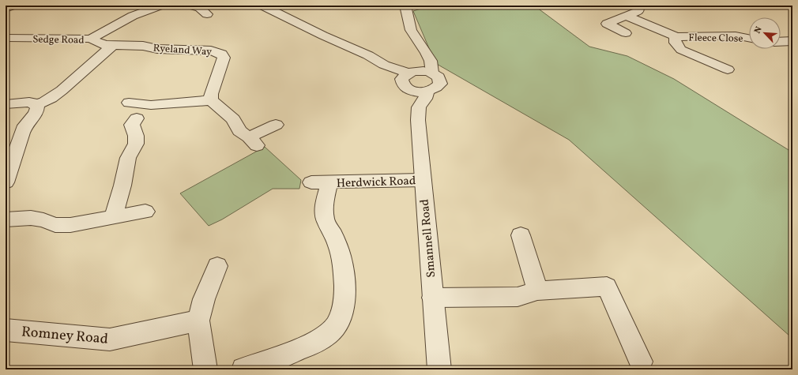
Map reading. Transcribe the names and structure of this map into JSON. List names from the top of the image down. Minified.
{"streets":{"street":["Fleece Close","Sedge Road","Ryeland Way","Herdwick Road","Smannell Road","Romney Road"]},"crossings":[["Sedge Road","Ryeland Way"],["Herdwick Road","Smannell Road"]],"north":"top left"}
